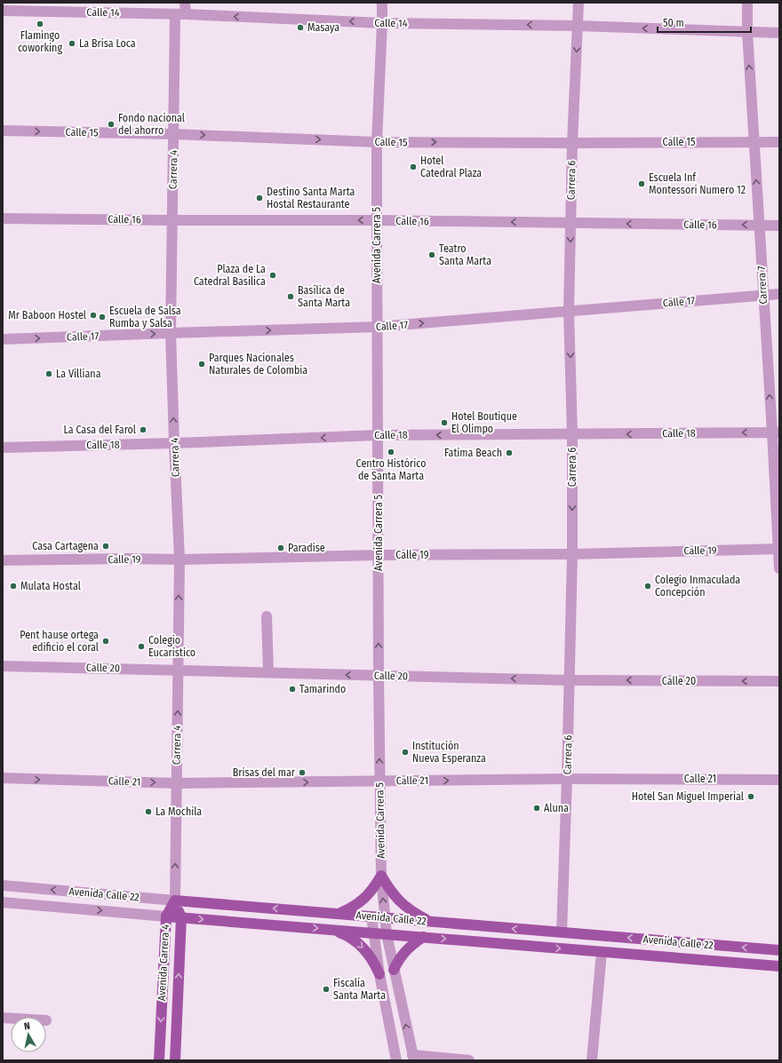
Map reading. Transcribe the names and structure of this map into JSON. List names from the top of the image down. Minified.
{"streets":{"main road":["Avenida Calle 22","Avenida Carrera 4"],"street":["Calle 14","Calle 15","Carrera 4","Carrera 6","Calle 16","Avenida Carrera 5","Carrera 7","Calle 17","Calle 18","Calle 19","Calle 20","Calle 21"]},"crossings":[["Calle 14","Carrera 4"],["Calle 14","Carrera 6"],["Calle 14","Avenida Carrera 5"],["Calle 14","Carrera 7"],["Calle 15","Carrera 4"],["Calle 15","Carrera 6"],["Calle 15","Avenida Carrera 5"],["Calle 15","Carrera 7"],["Carrera 4","Calle 16"],["Carrera 4","Calle 17"],["Carrera 4","Calle 18"],["Carrera 4","Calle 19"],["Carrera 4","Calle 20"],["Carrera 4","Calle 21"],["Carrera 4","Avenida Calle 22"],["Carrera 4","Avenida Carrera 4"],["Carrera 6","Calle 16"],["Carrera 6","Calle 17"],["Carrera 6","Calle 18"],["Carrera 6","Calle 19"],["Carrera 6","Calle 20"],["Carrera 6","Calle 21"],["Carrera 6","Avenida Calle 22"],["Calle 16","Avenida Carrera 5"],["Calle 16","Carrera 7"],["Avenida Carrera 5","Calle 17"],["Avenida Carrera 5","Calle 18"],["Avenida Carrera 5","Calle 19"],["Avenida Carrera 5","Calle 20"],["Avenida Carrera 5","Calle 21"],["Avenida Carrera 5","Avenida Calle 22"],["Carrera 7","Calle 17"],["Carrera 7","Calle 18"],["Carrera 7","Calle 19"],["Avenida Calle 22","Avenida Carrera 4"]],"one_way":["Calle 14","Calle 15","Carrera 4","Carrera 6","Calle 16","Carrera 7","Calle 17","Calle 18","Calle 20","Calle 21"],"places":["Flamingo coworking","Masaya","La Brisa Loca","Fondo nacional del ahorro","Hotel Catedral Plaza","Escuela Inf Montessori Numero 12","Destino Santa Marta Hostal Restaurante","Teatro Santa Marta","Plaza de La Catedral Basilica","Basílica de Santa Marta","Mr Baboon Hostel","Escuela de Salsa Rumba y Salsa","Parques Nacionales Naturales de Colombia","La Villiana","Hotel Boutique El Olimpo","La Casa del Farol","Centro Histórico de Santa Marta","Fatima Beach","Casa Cartagena","Paradise","Mulata Hostal","Colegio Inmaculada Concepción","Pent hause ortega edificio el coral","Colegio Eucaristico","Tamarindo","Institución Nueva Esperanza","Brisas del mar","Hotel San Miguel Imperial","Aluna","La Mochila","Fiscalía Santa Marta"],"scale_bar":"50 m","north":"top"}
